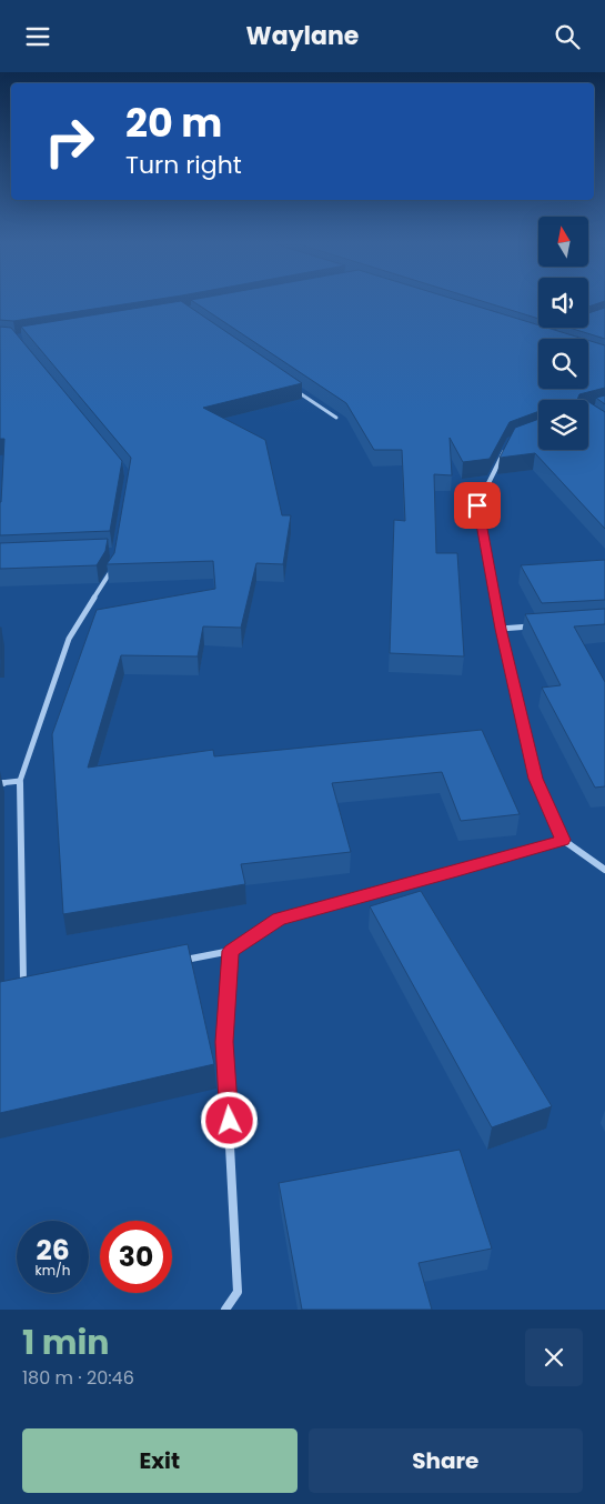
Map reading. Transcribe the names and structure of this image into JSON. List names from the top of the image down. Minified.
{"north":"top","page":{"header":"Waylane","turn":["20 m","Turn right"],"speed":"26 km/h","limit":"30","heading":["1 min","180 m · 20:46"],"buttons":["Exit","Share"]}}
